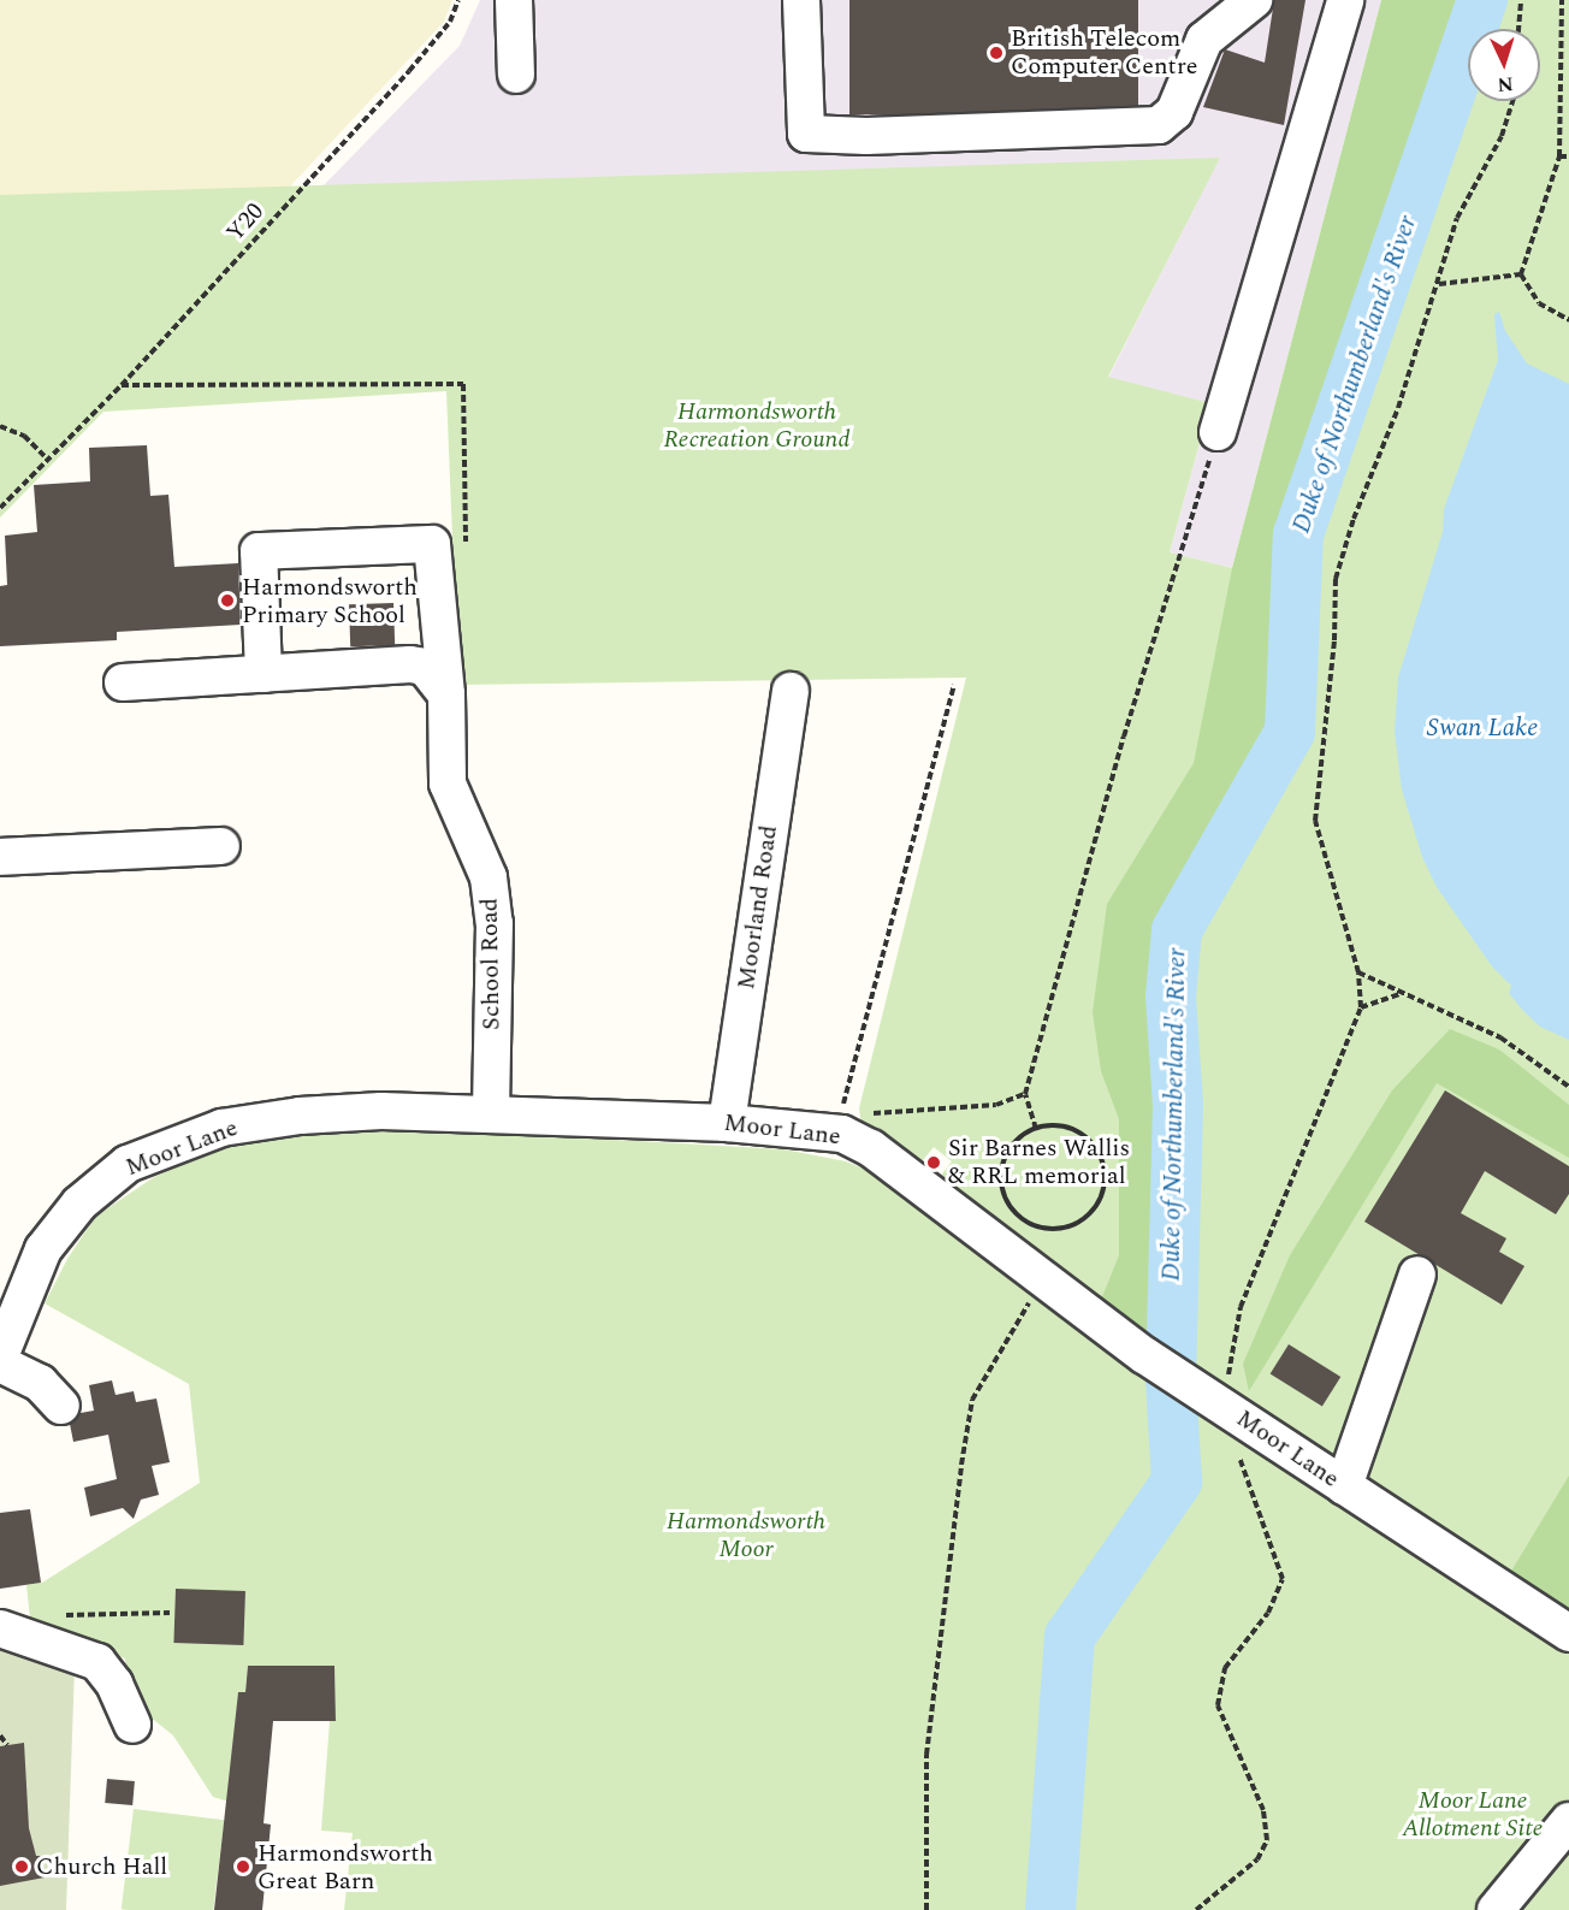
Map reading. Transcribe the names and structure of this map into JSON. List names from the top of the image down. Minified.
{"streets":{"street":["Moorland Road","School Road","Moor Lane"],"path":["Y20"]},"crossings":[["Moorland Road","Moor Lane"],["School Road","Moor Lane"]],"water":["Duke of Northumberland's River","Swan Lake"],"parks":["Harmondsworth Recreation Ground","Harmondsworth Moor","Moor Lane Allotment Site"],"places":["British Telecom Computer Centre","Harmondsworth Primary School","Sir Barnes Wallis & RRL memorial","Church Hall","Harmondsworth Great Barn"],"north":"bottom"}
